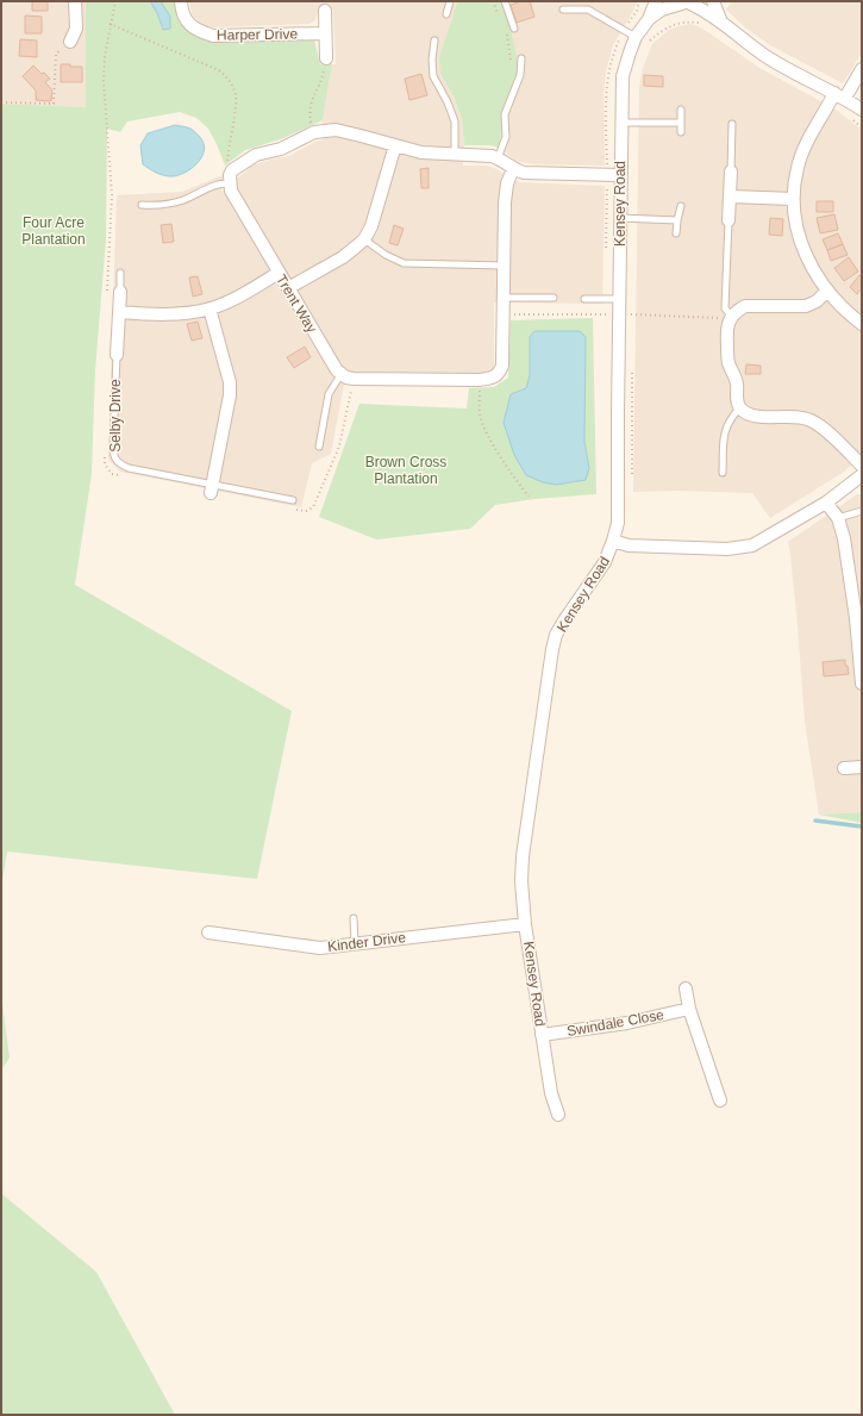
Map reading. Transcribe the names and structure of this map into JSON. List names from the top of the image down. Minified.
{"streets":{"street":["Harper Drive","Kensey Road","Trent Way","Kinder Drive","Swindale Close"],"lane":["Selby Drive"]},"crossings":[["Kensey Road","Kinder Drive"],["Kensey Road","Swindale Close"]],"parks":["Four Acre Plantation","Brown Cross Plantation"]}
